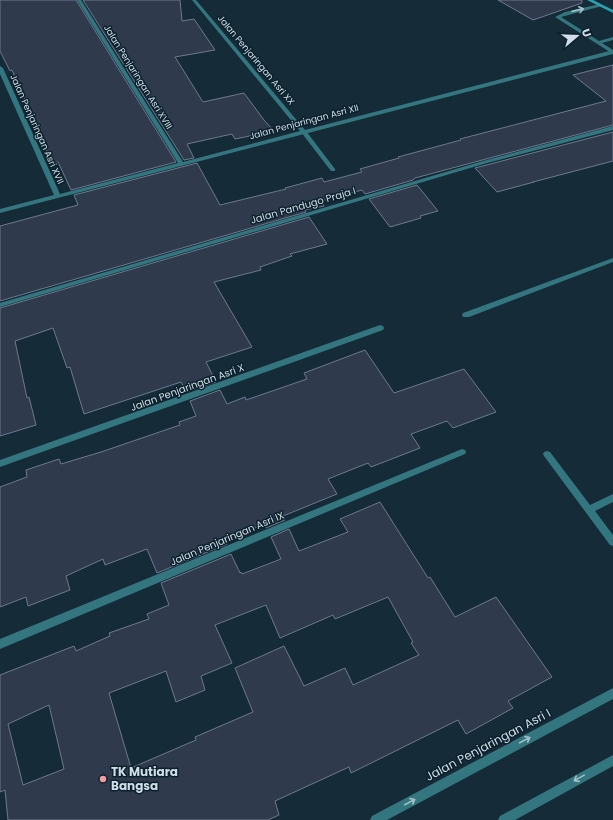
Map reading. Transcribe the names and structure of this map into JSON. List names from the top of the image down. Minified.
{"streets":{"street":["Jalan Penjaringan Asri XX","Jalan Penjaringan Asri XVIII","Jalan Penjaringan Asri XII","Jalan Penjaringan Asri XVII","Jalan Pandugo Praja I","Jalan Penjaringan Asri X","Jalan Penjaringan Asri IX","Jalan Penjaringan Asri I"]},"crossings":[["Jalan Penjaringan Asri XX","Jalan Penjaringan Asri XII"],["Jalan Penjaringan Asri XVIII","Jalan Penjaringan Asri XII"],["Jalan Penjaringan Asri XII","Jalan Penjaringan Asri XVII"]],"places":["TK Mutiara Bangsa"],"north":"right"}
